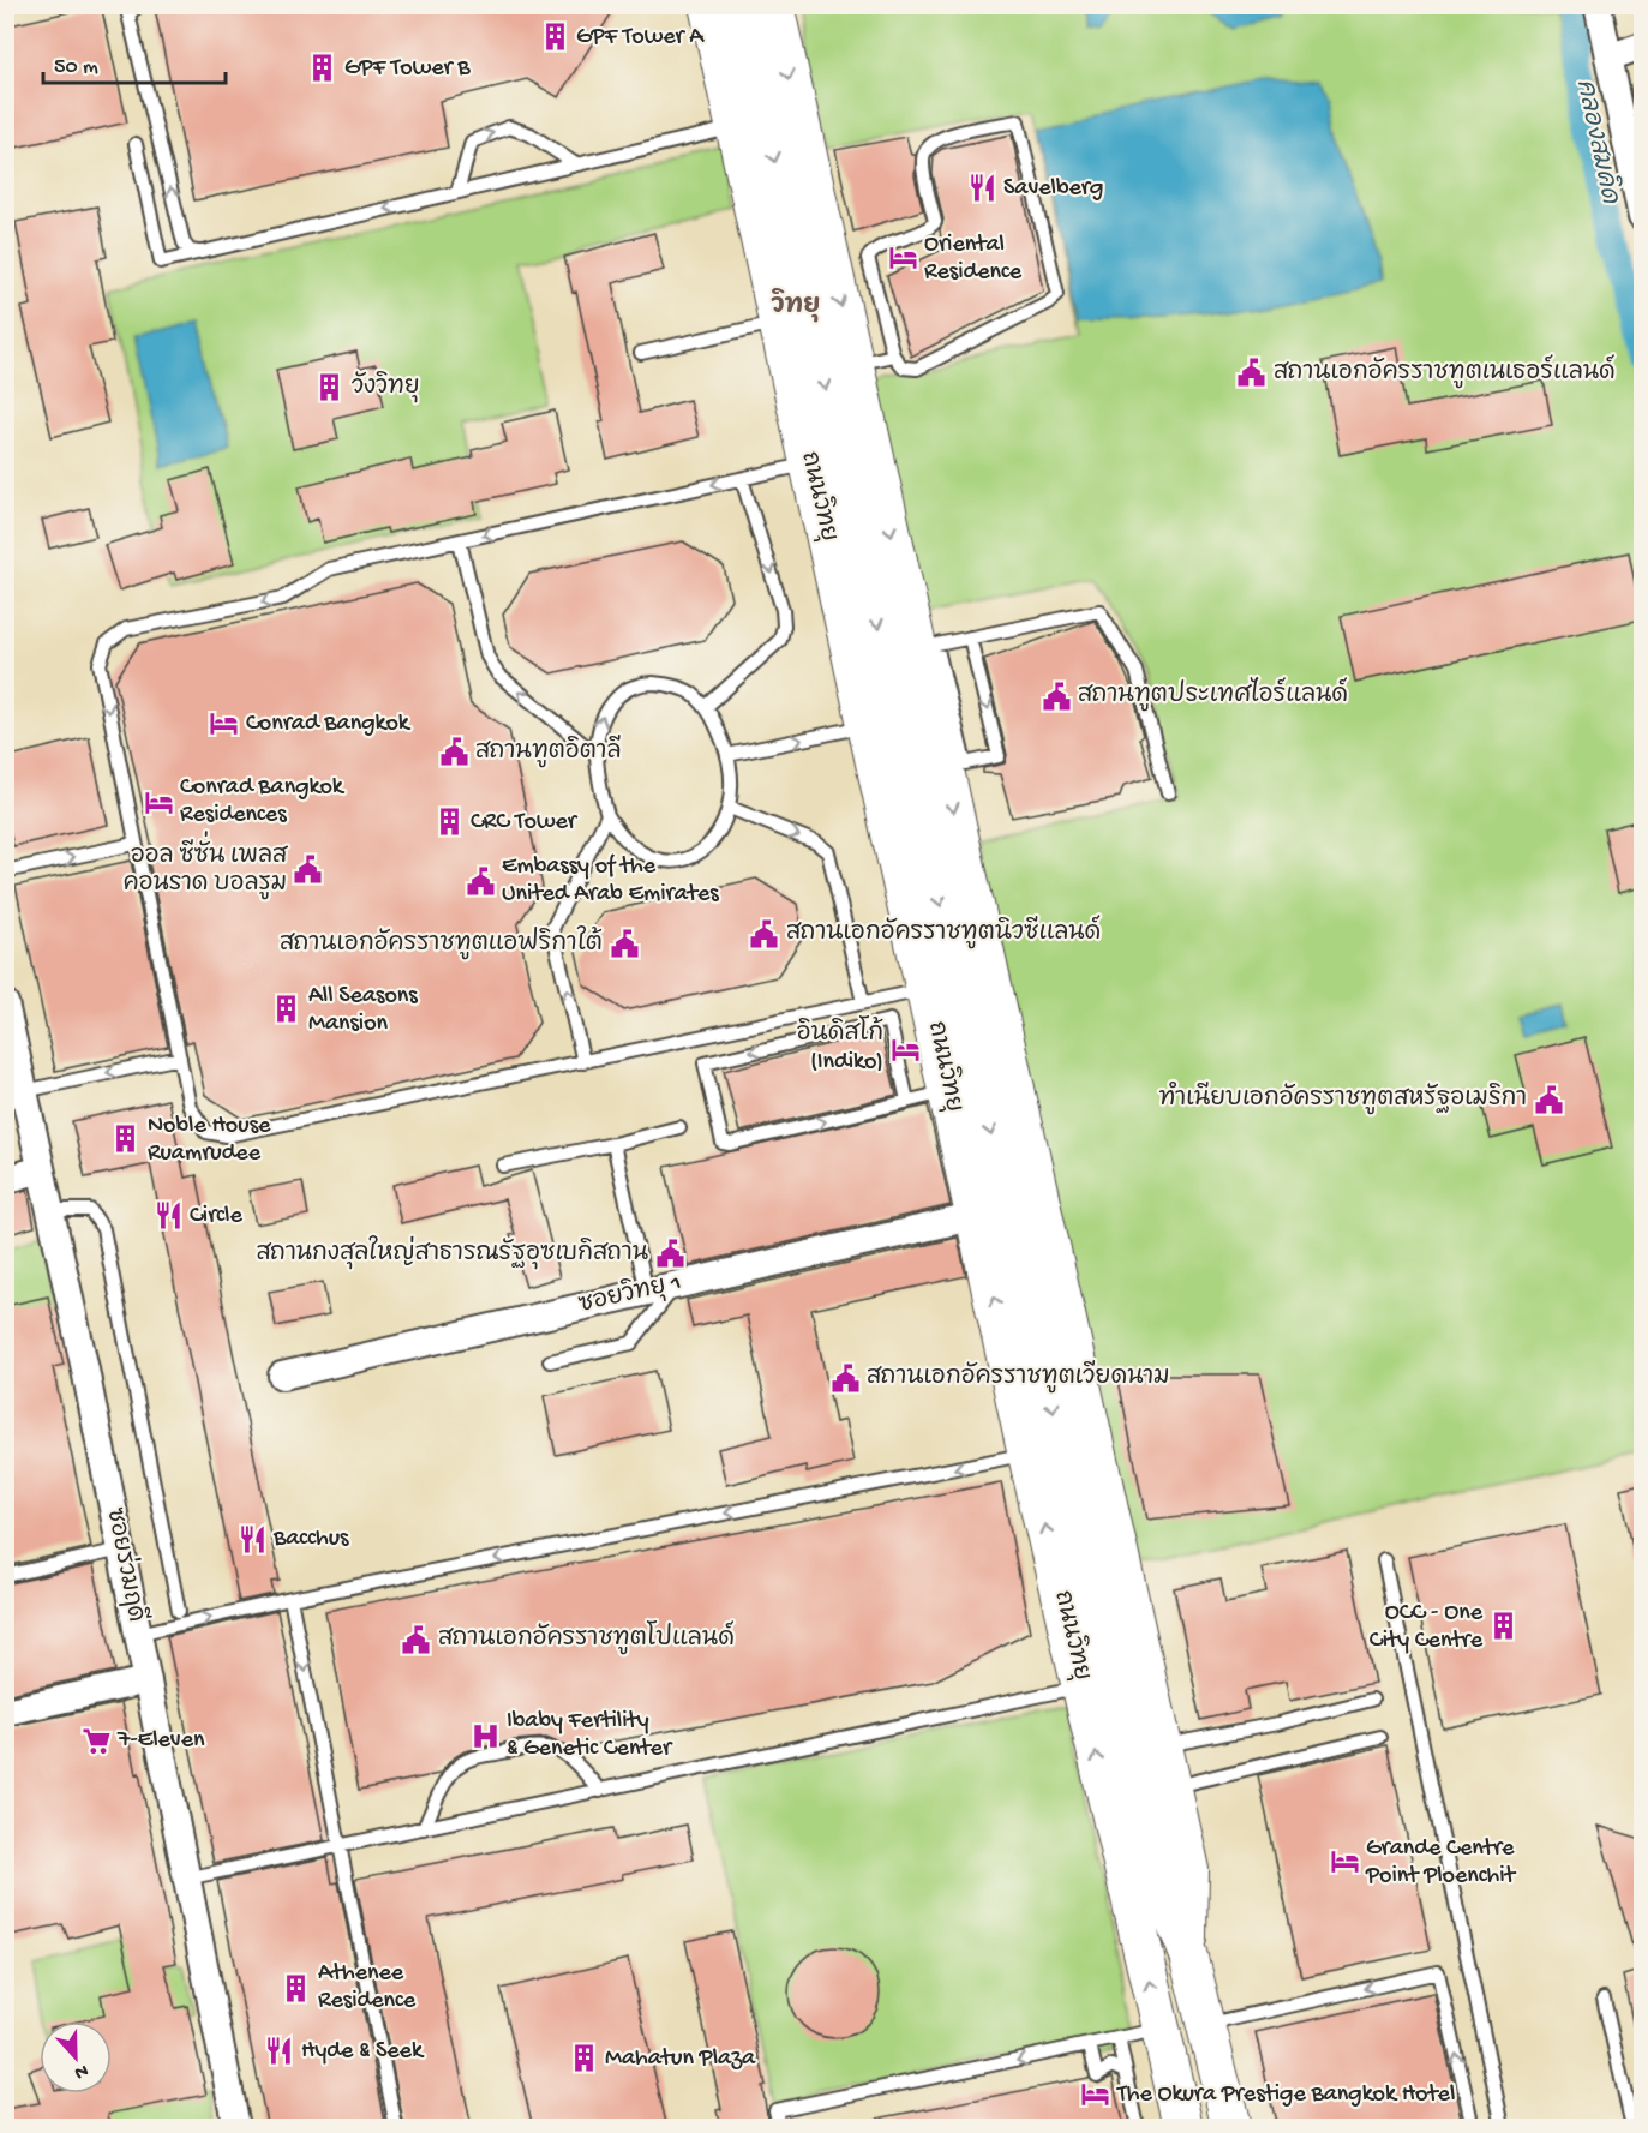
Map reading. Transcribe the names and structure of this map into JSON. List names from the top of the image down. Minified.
{"streets":{"main road":["ถนนวิทยุ"],"street":["ซอยวิทยุ 1","ซอยร่วมฤดี"]},"crossings":[["ถนนวิทยุ","ซอยวิทยุ 1"]],"districts":["วิทยุ"],"water":["คลองสมคิด"],"places":{"building":["GPF Tower A","GPF Tower B","วังวิทยุ","CRC Tower","All Seasons Mansion","Noble House Ruamrudee","OCC - One City Centre","Athenee Residence","Mahatun Plaza"],"restaurant":["Savelberg","Circle","Bacchus","Hyde & Seek"],"hotel":["Oriental Residence","Conrad Bangkok","Conrad Bangkok Residences","อินดิสโก้ (Indiko)","Grande Centre Point Ploenchit","The Okura Prestige Bangkok Hotel"],"public building":["สถานเอกอัครราชทูตเนเธอร์แลนด์","สถานทูตประเทศไอร์แลนด์","สถานทูตอิตาลี","ออล ซีซั่น เพลส คอนราด บอลรูม","Embassy of the United Arab Emirates","สถานเอกอัครราชทูตนิวซีแลนด์","สถานเอกอัครราชทูตแอฟริกาใต้","ทำเนียบเอกอัครราชทูตสหรัฐอเมริกา","สถานกงสุลใหญ่สาธารณรัฐอุซเบกิสถาน","สถานเอกอัครราชทูตเวียดนาม","สถานเอกอัครราชทูตโปแลนด์"],"hospital":["Ibaby Fertility & Genetic Center"],"supermarket":["7-Eleven"]},"scale_bar":"50 m","north":"bottom"}
